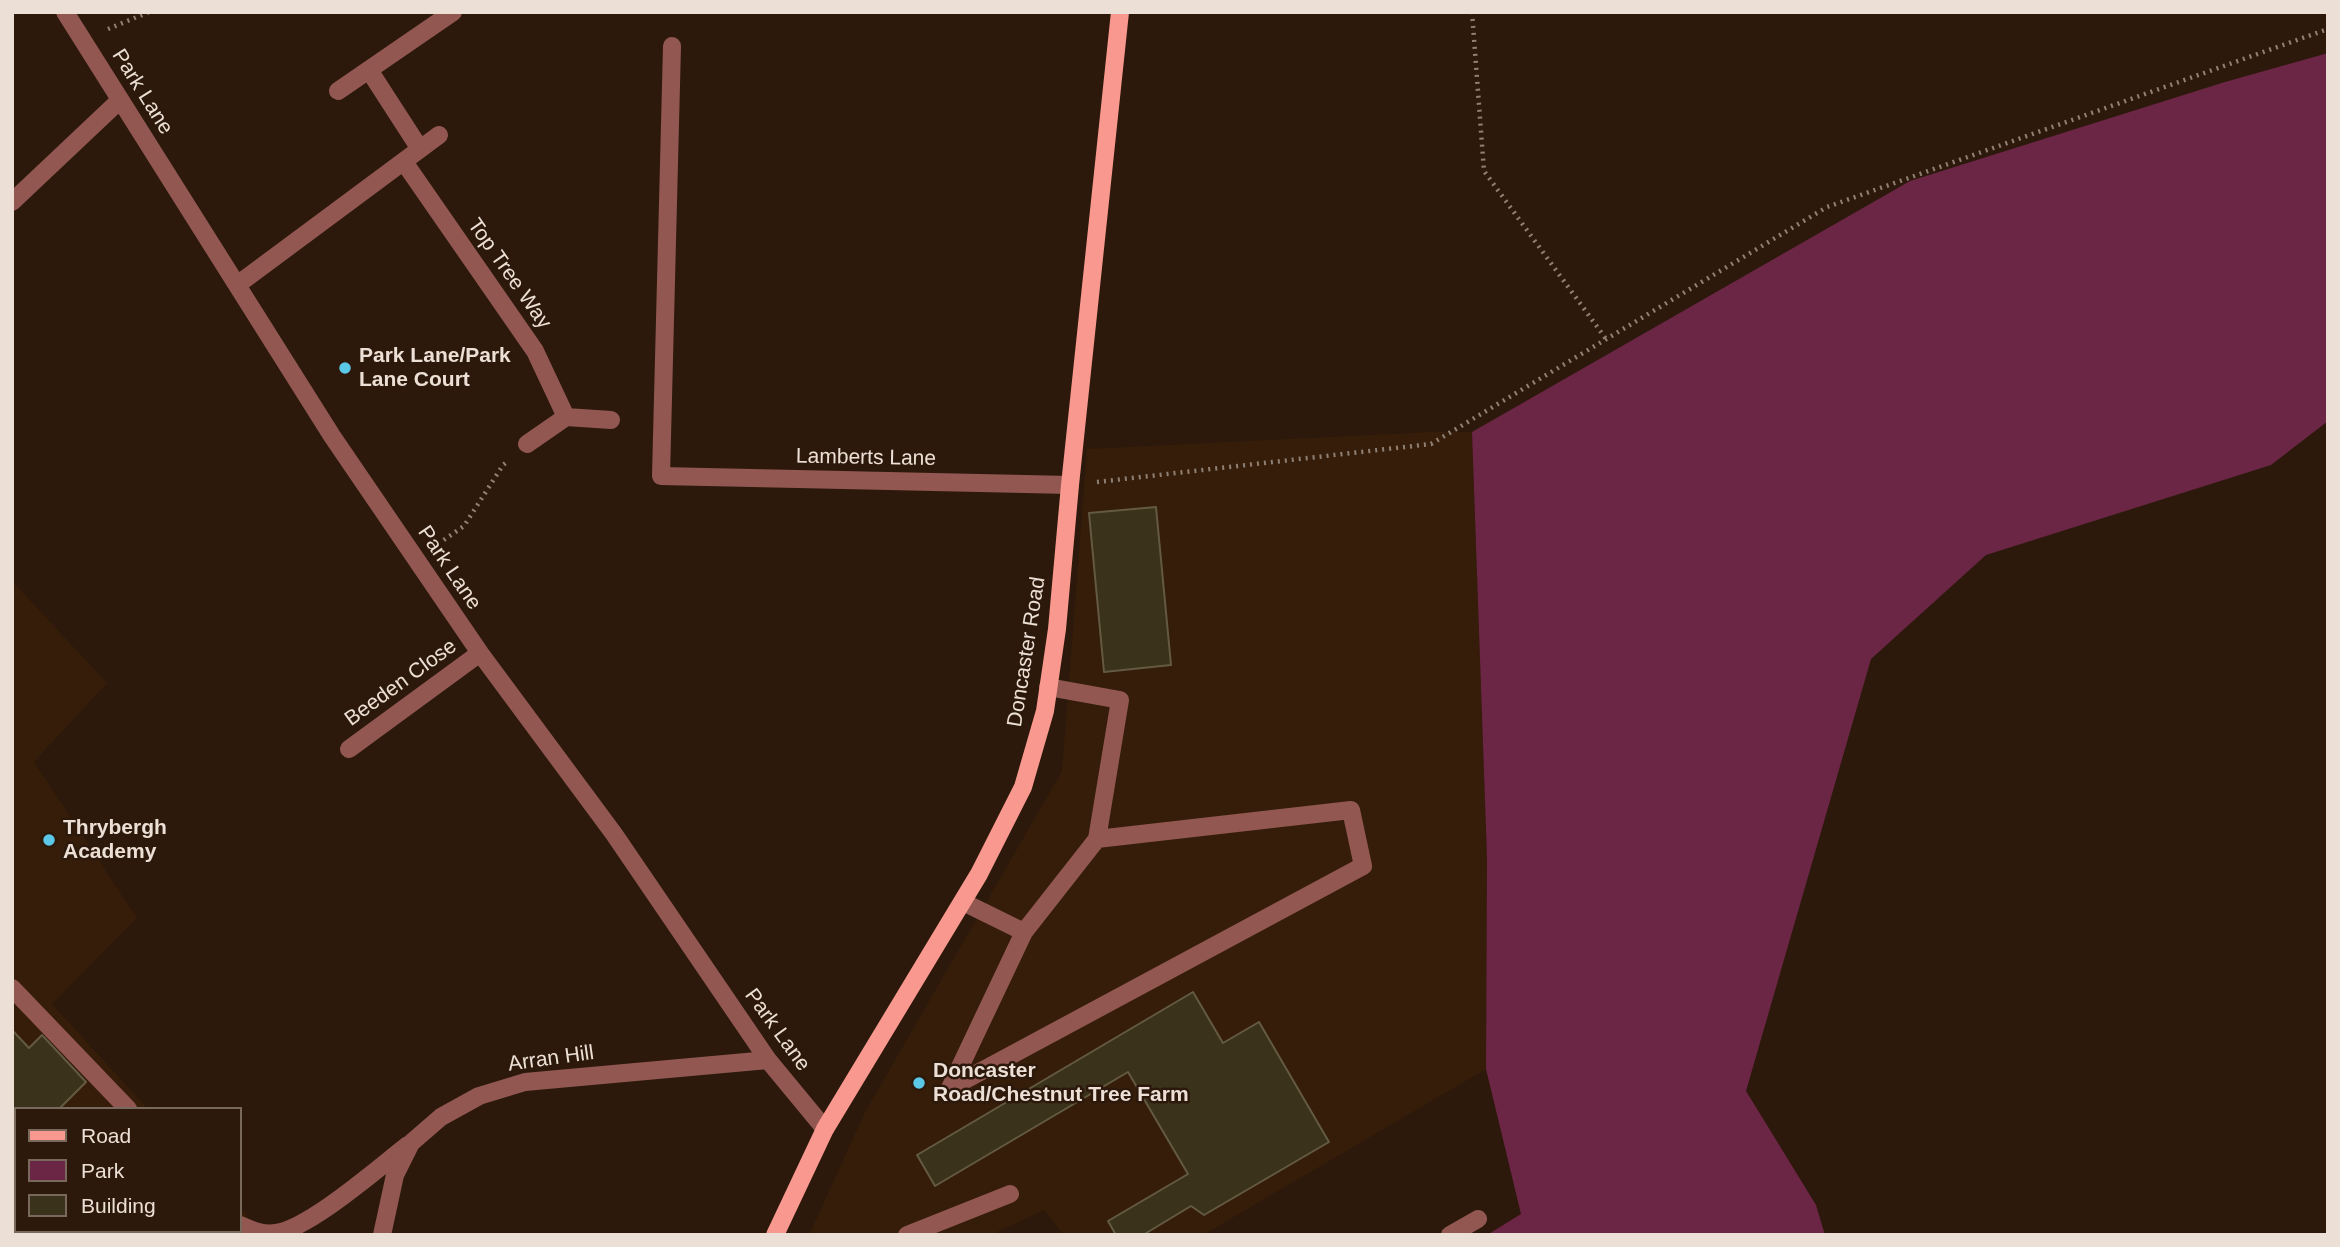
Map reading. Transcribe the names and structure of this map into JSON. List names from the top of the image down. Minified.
{"streets":{"main road":["Doncaster Road"],"street":["Park Lane","Top Tree Way","Lamberts Lane","Beeden Close","Arran Hill"]},"crossings":[["Park Lane","Doncaster Road"],["Park Lane","Beeden Close"],["Park Lane","Arran Hill"],["Lamberts Lane","Doncaster Road"]],"places":["Park Lane/Park Lane Court","Thrybergh Academy","Doncaster Road/Chestnut Tree Farm"],"legend":["Road","Park","Building"]}
